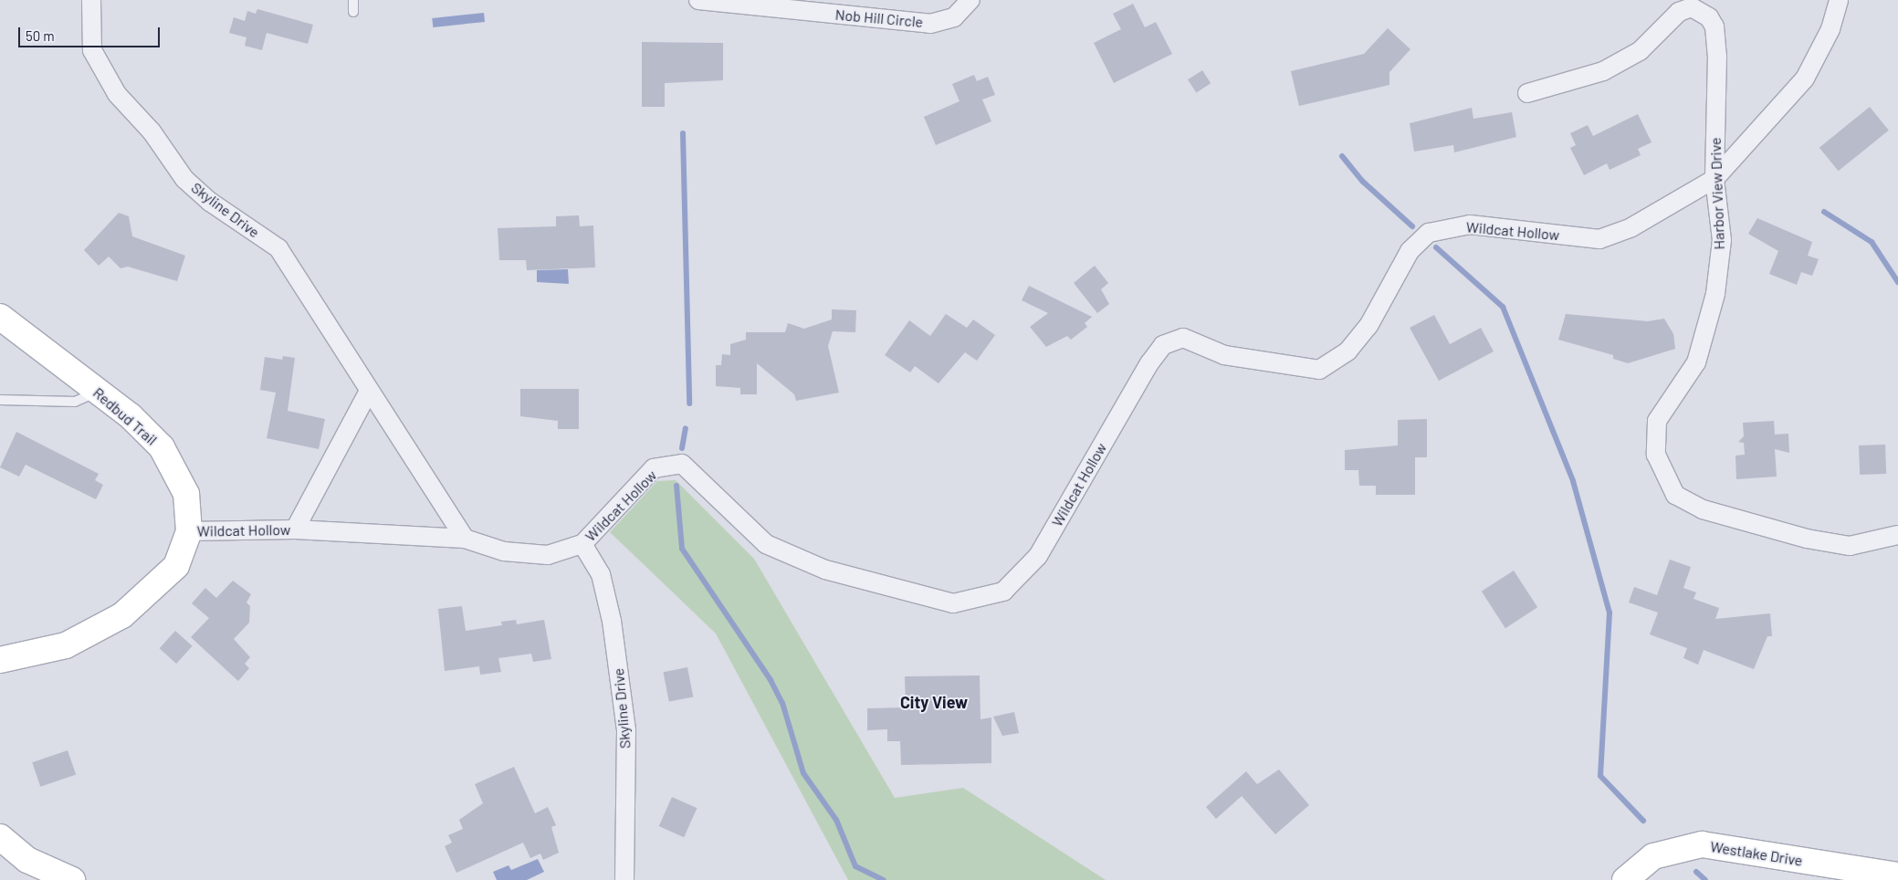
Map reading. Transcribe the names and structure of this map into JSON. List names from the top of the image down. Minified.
{"streets":{"street":["Nob Hill Circle","Harbor View Drive","Skyline Drive","Wildcat Hollow","Redbud Trail","Westlake Drive"]},"crossings":[["Harbor View Drive","Wildcat Hollow"],["Skyline Drive","Wildcat Hollow"],["Wildcat Hollow","Redbud Trail"]],"districts":["City View"],"scale_bar":"50 m"}
